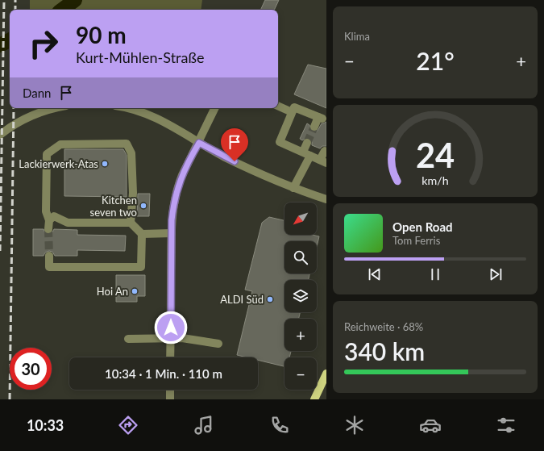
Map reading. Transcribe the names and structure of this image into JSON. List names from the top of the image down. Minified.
{"places":["Lackierwerk-Atas","Kitchen seven two","Hoi An","ALDI Süd"],"north":"bottom left","page":{"tile":["Klima",["Reichweite · 68%","340 km"]],"turn":["90 m","Kurt-Mühlen-Straße"],"heat":["−","21°","+"],"then":"Dann","map_buttons":["+","−"],"song":["Open Road","Tom Ferris"],"limit":"30","trip":"10:34 · 1 Min. · 110 m","tabs":"10:33","gauge":["24","km/h"]}}
